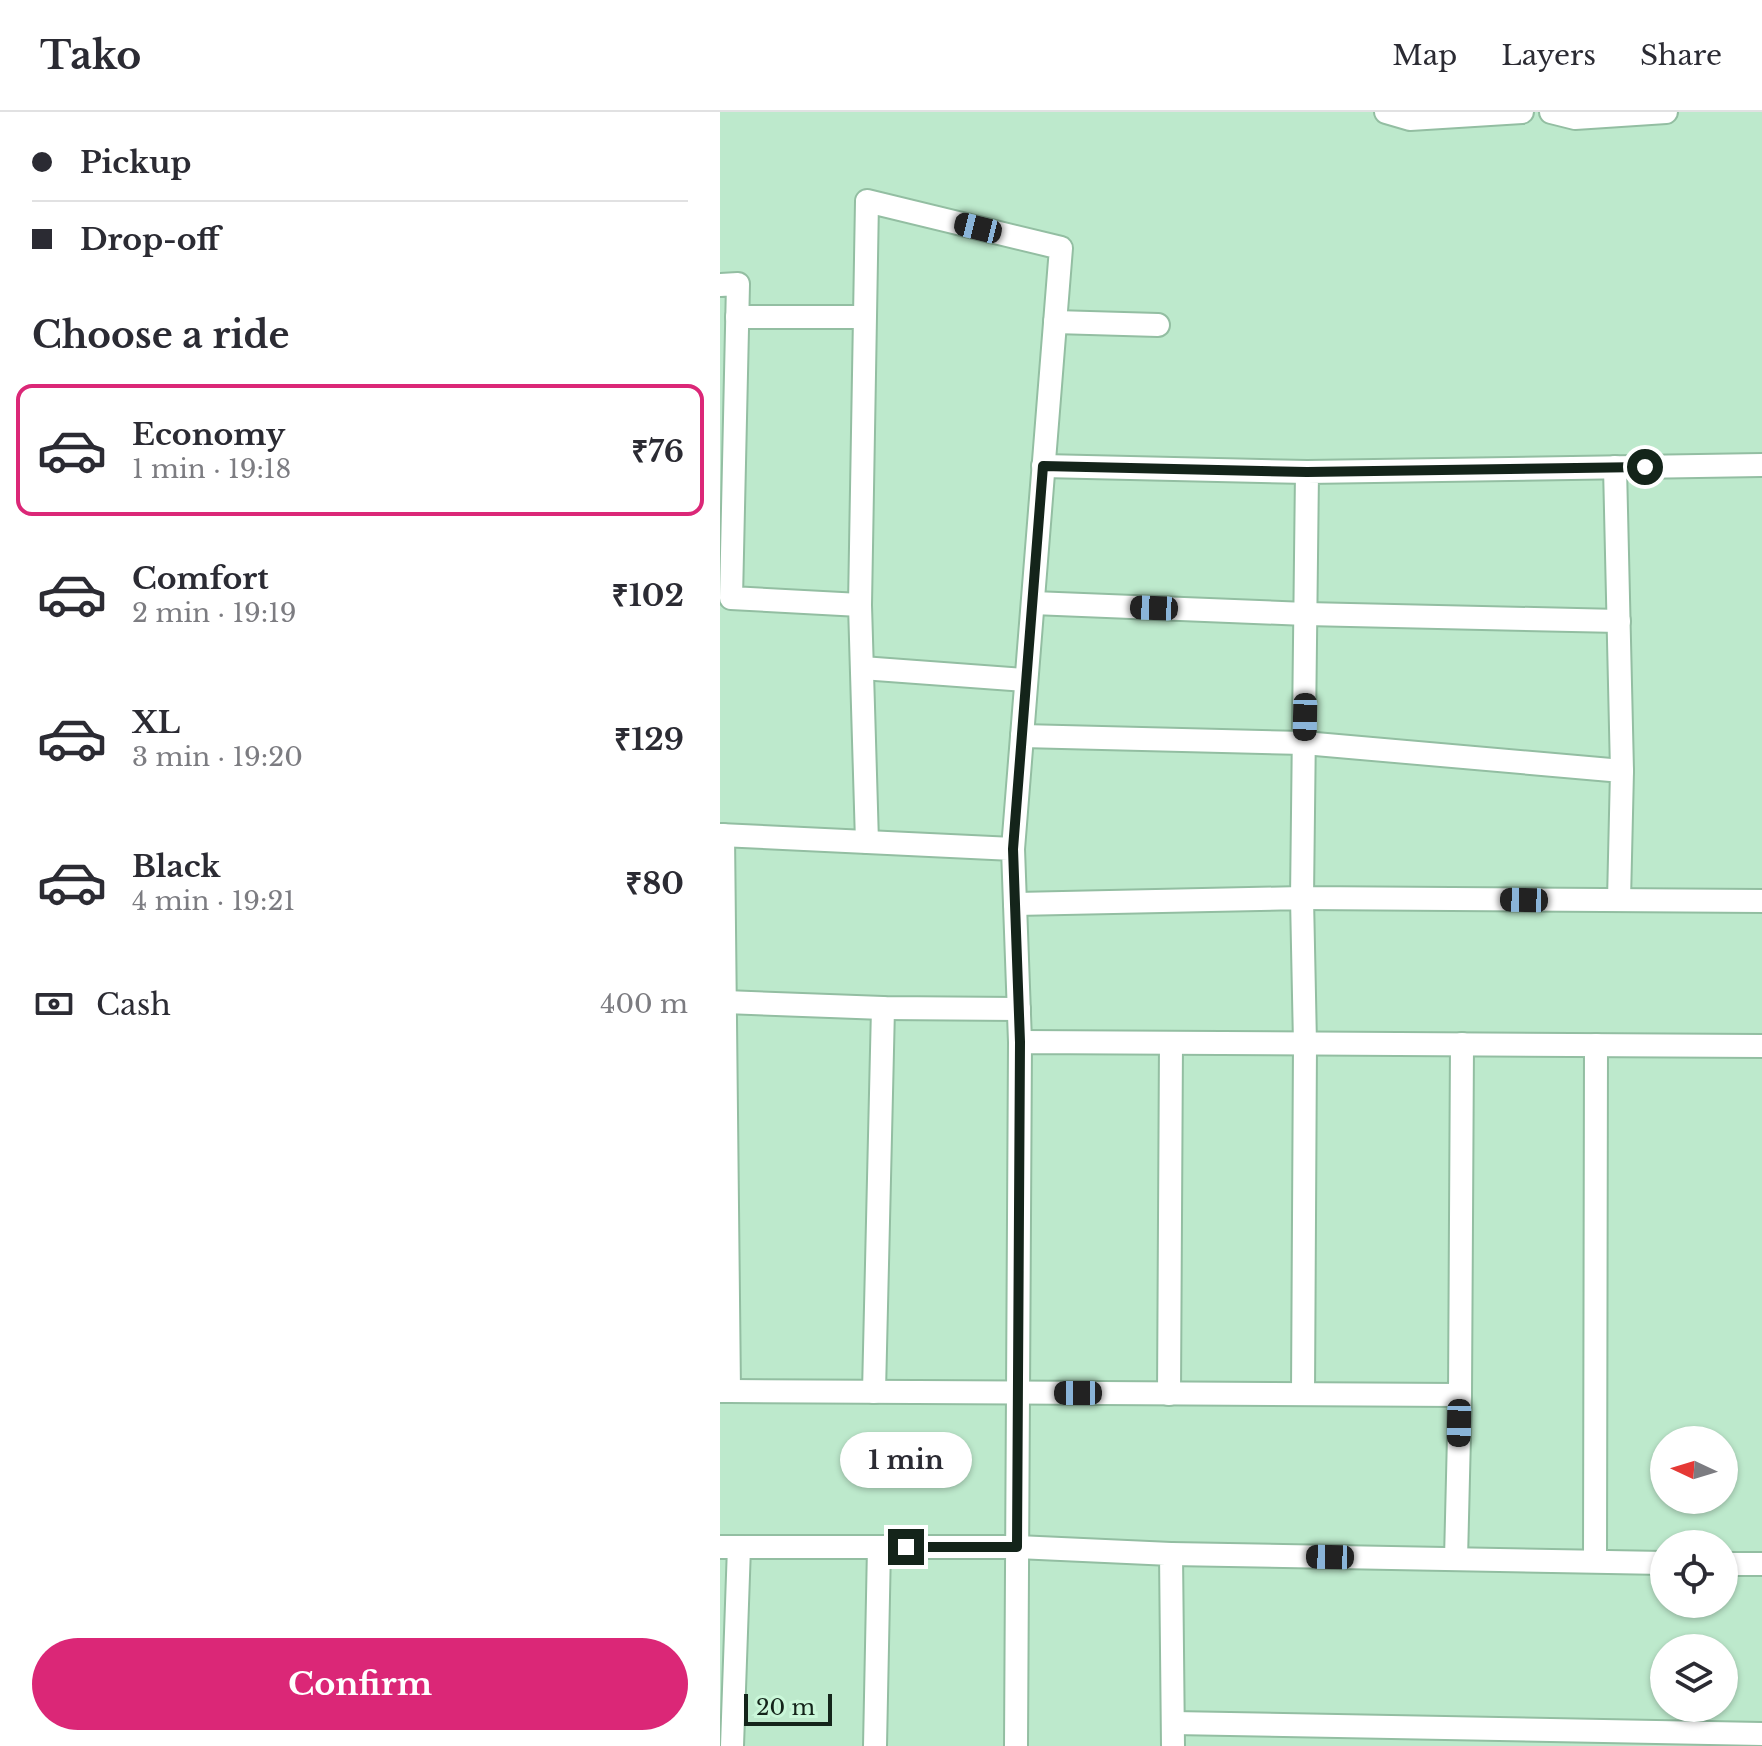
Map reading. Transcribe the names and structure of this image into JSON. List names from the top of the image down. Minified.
{"scale_bar":"20 m","north":"left","page":{"header":"Tako","nav":["Map","Layers","Share"],"banner":["Pickup","Drop-off"],"heading":"Choose a ride","list":[{"name":"Economy","note":"1 min · 19:18","value":"₹76"},{"name":"Comfort","note":"2 min · 19:19","value":"₹102"},{"name":"XL","note":"3 min · 19:20","value":"₹129"},{"name":"Black","note":"4 min · 19:21","value":"₹80"}],"pay":["Cash","400 m"],"bubble":"1 min","buttons":"Confirm","scale":"20 m"}}
